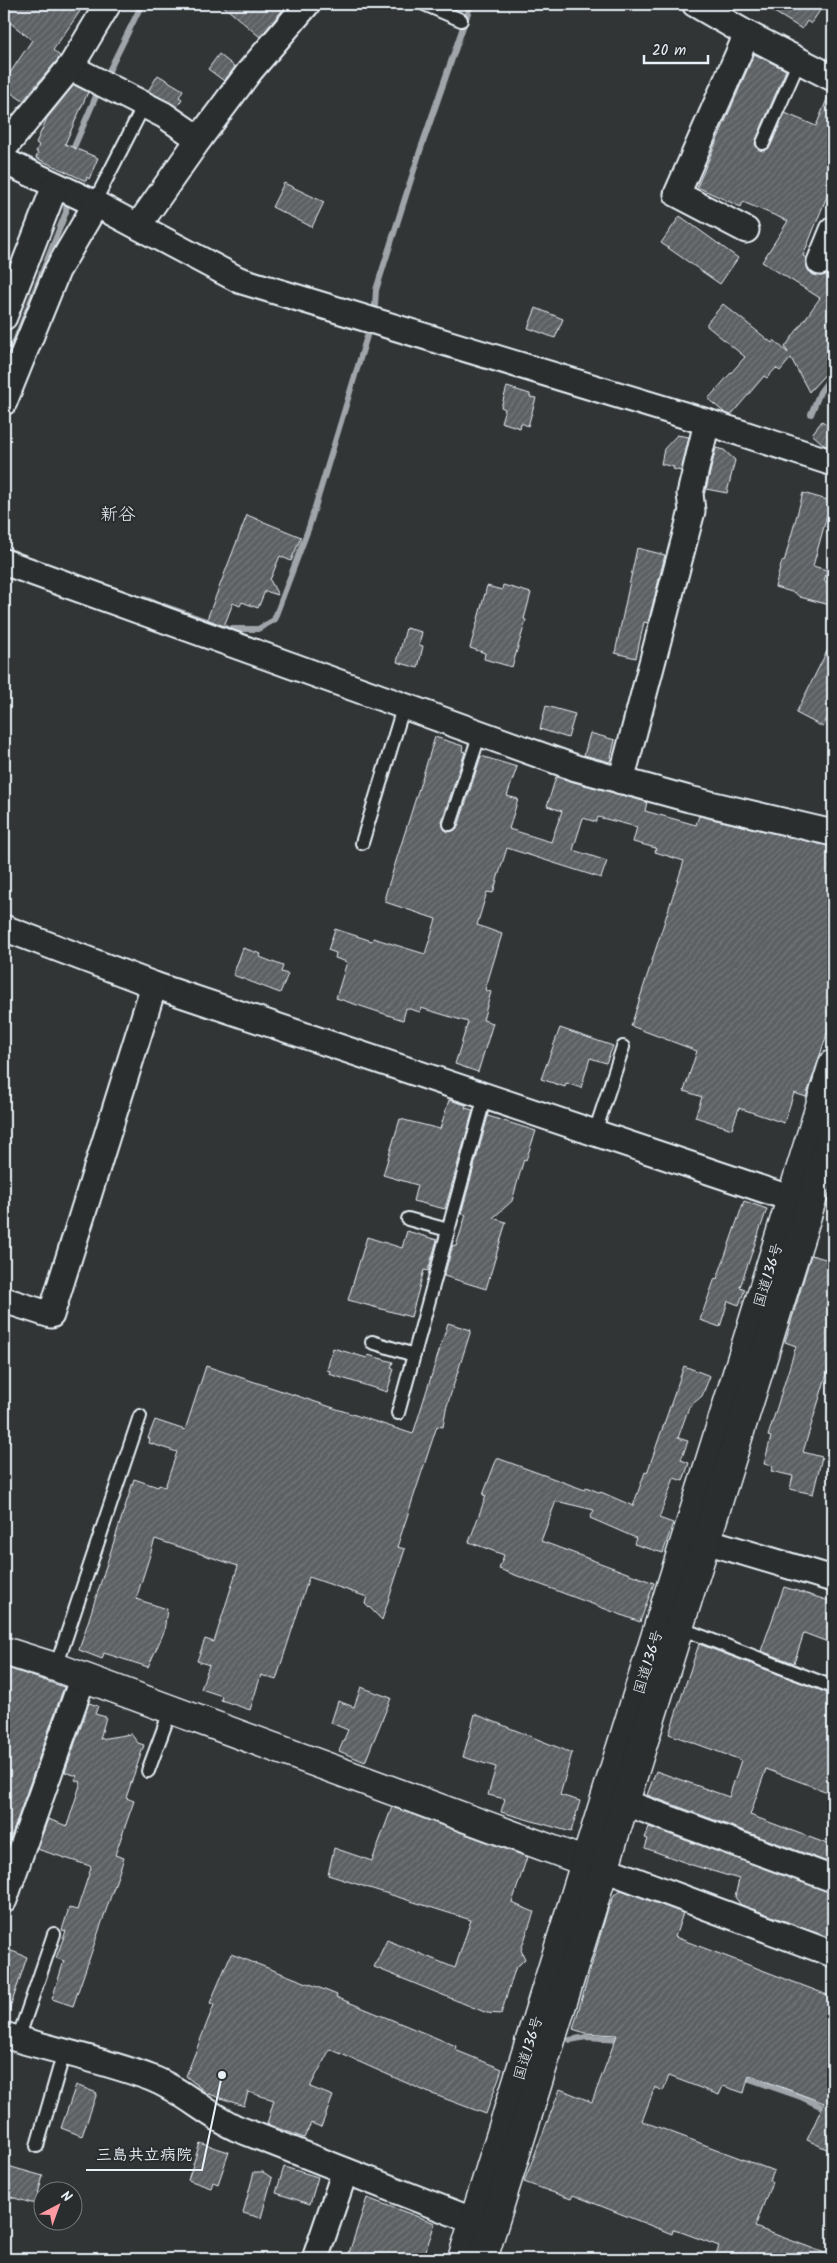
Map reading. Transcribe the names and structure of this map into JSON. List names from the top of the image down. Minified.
{"streets":{"main road":["国道136号"]},"districts":["新谷"],"places":["三島共立病院"],"scale_bar":"20 m","north":"top right"}
